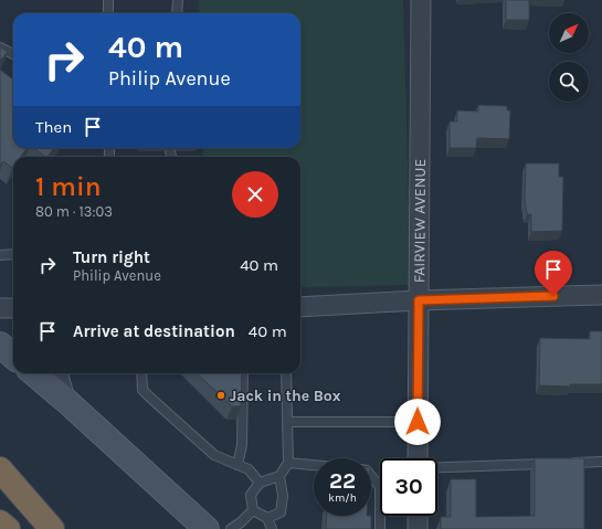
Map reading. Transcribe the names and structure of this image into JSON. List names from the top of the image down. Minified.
{"streets":{"street":["FAIRVIEW AVENUE"]},"places":["Jack in the Box"],"north":"top right","page":{"turn":["40 m","Philip Avenue"],"then":"Then","heading":["1 min","80 m · 13:03"],"list":[{"name":"Turn right","note":"Philip Avenue","value":"40 m"},{"name":"Arrive at destination","value":"40 m"}],"speed":"22 km/h","limit":"30"}}
